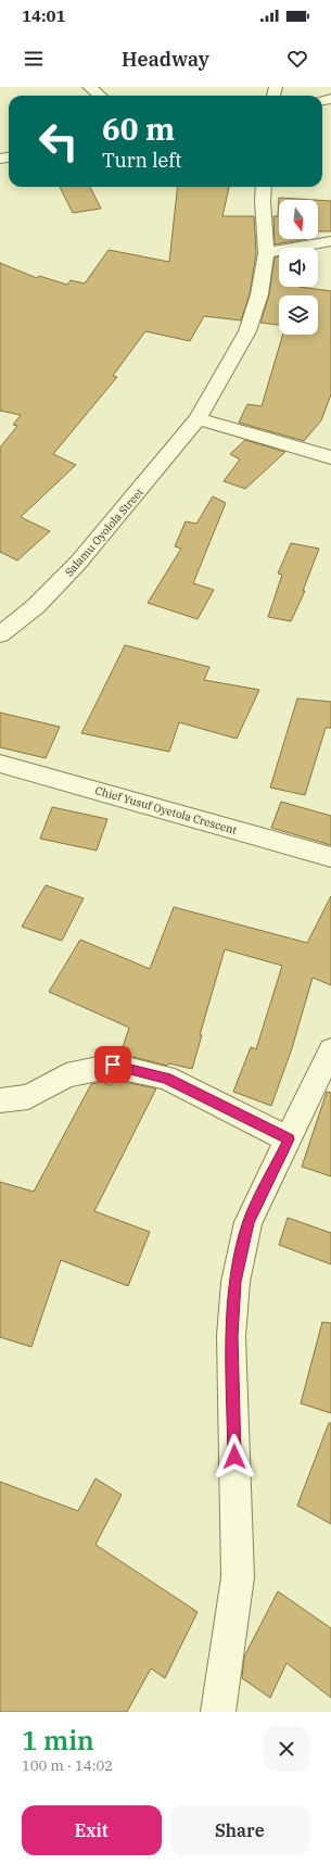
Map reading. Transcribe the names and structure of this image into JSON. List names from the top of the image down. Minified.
{"streets":{"street":["Salamu Oyolola Street","Chief Yusuf Oyetola Crescent"]},"north":"bottom","page":{"status":"14:01","header":"Headway","turn":["60 m","Turn left"],"heading":["1 min","100 m · 14:02"],"buttons":["Exit","Share"]}}
